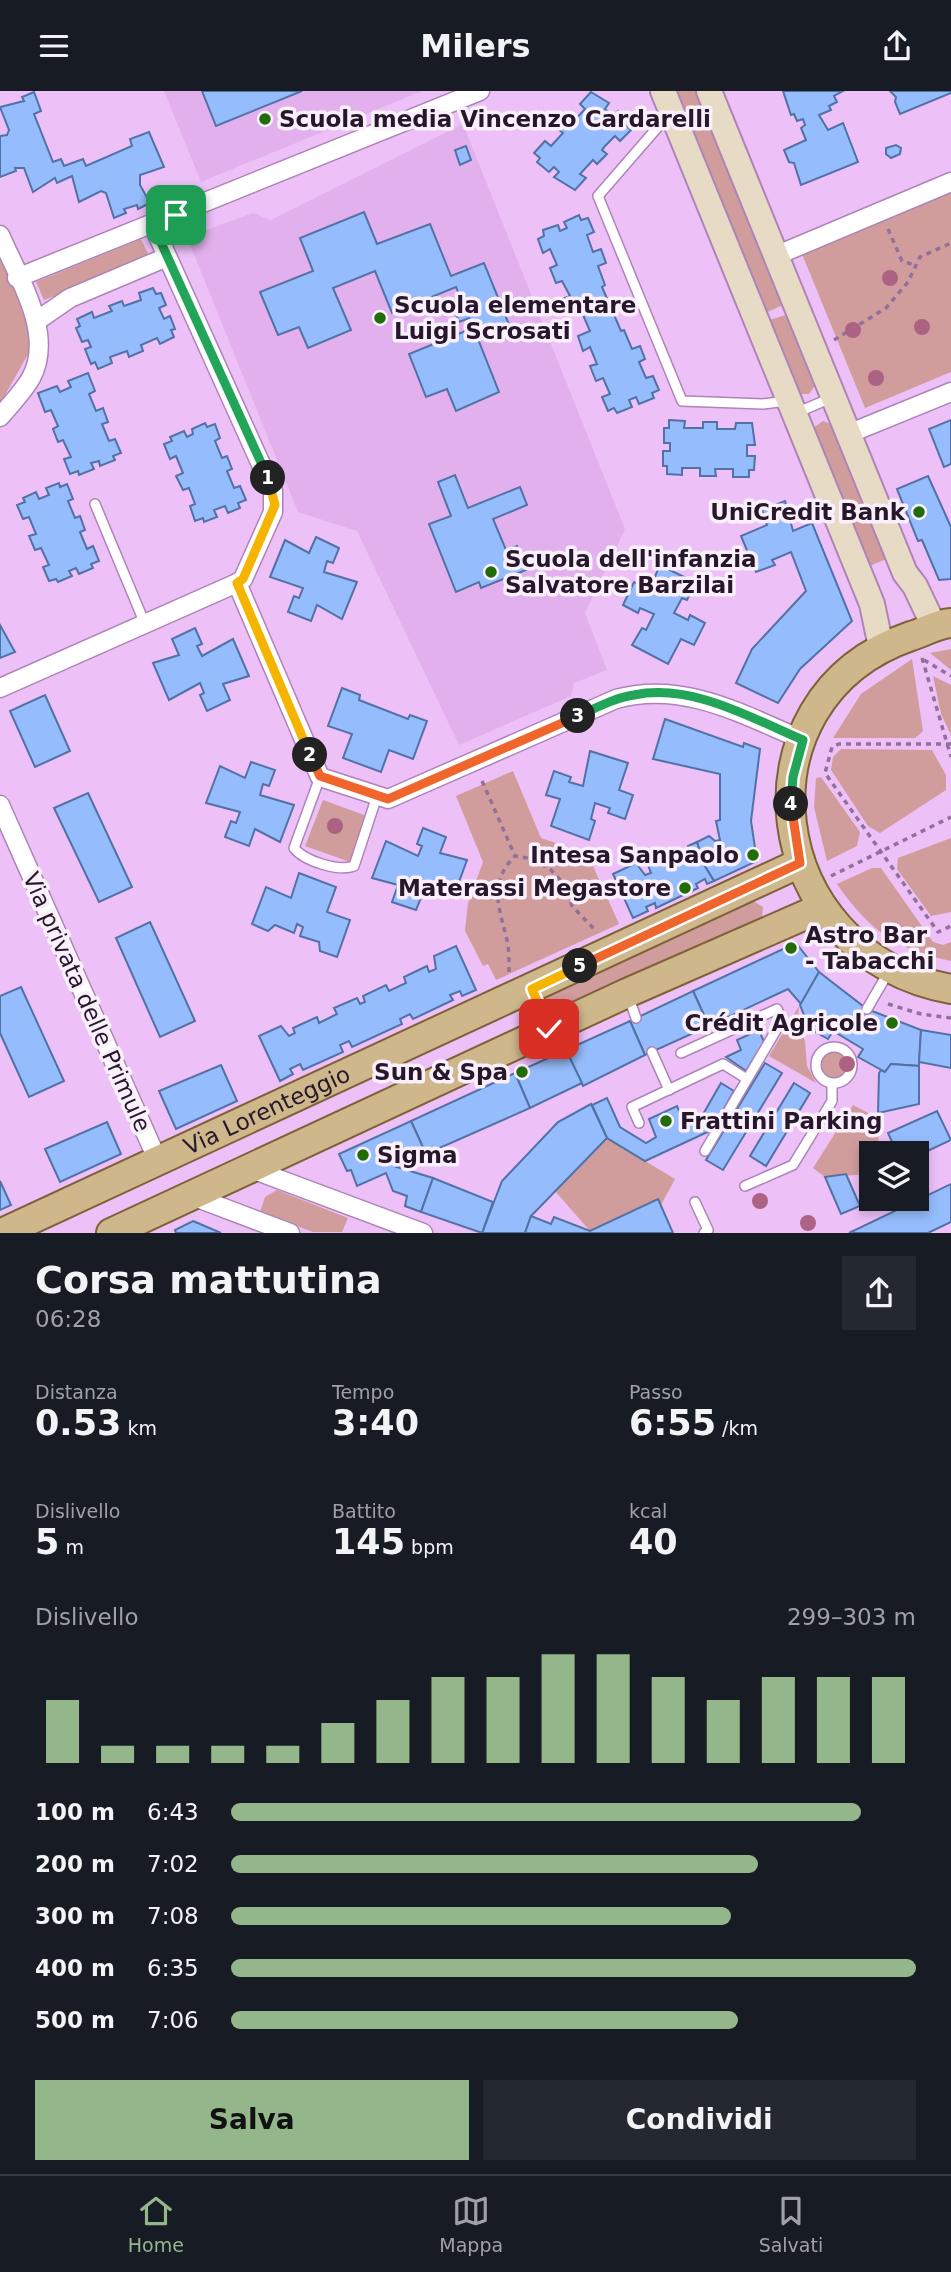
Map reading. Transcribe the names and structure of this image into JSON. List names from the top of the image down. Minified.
{"streets":{"main road":["Via Lorenteggio"],"street":["Via privata delle Primule"]},"crossings":[["Via privata delle Primule","Via Lorenteggio"]],"places":["Scuola media Vincenzo Cardarelli","Scuola elementare Luigi Scrosati","UniCredit Bank","Scuola dell'infanzia Salvatore Barzilai","Intesa Sanpaolo","Materassi Megastore","Astro Bar - Tabacchi","Crédit Agricole","Sun & Spa","Frattini Parking","Sigma"],"page":{"header":"Milers","pins":["1","3","2","4","5"],"heading":["Corsa mattutina","06:28"],"stats":[["Distanza","0.53 km"],["Tempo","3:40"],["Passo","6:55 /km"],["Dislivello","5 m"],["Battito","145 bpm"],["kcal","40"]],"chart":["Dislivello","299–303 m"],"list":[{"name":"100 m","note":"6:43"},{"name":"200 m","note":"7:02"},{"name":"300 m","note":"7:08"},{"name":"400 m","note":"6:35"},{"name":"500 m","note":"7:06"}],"buttons":["Salva","Condividi"],"tabs":["Home","Mappa","Salvati"]}}
